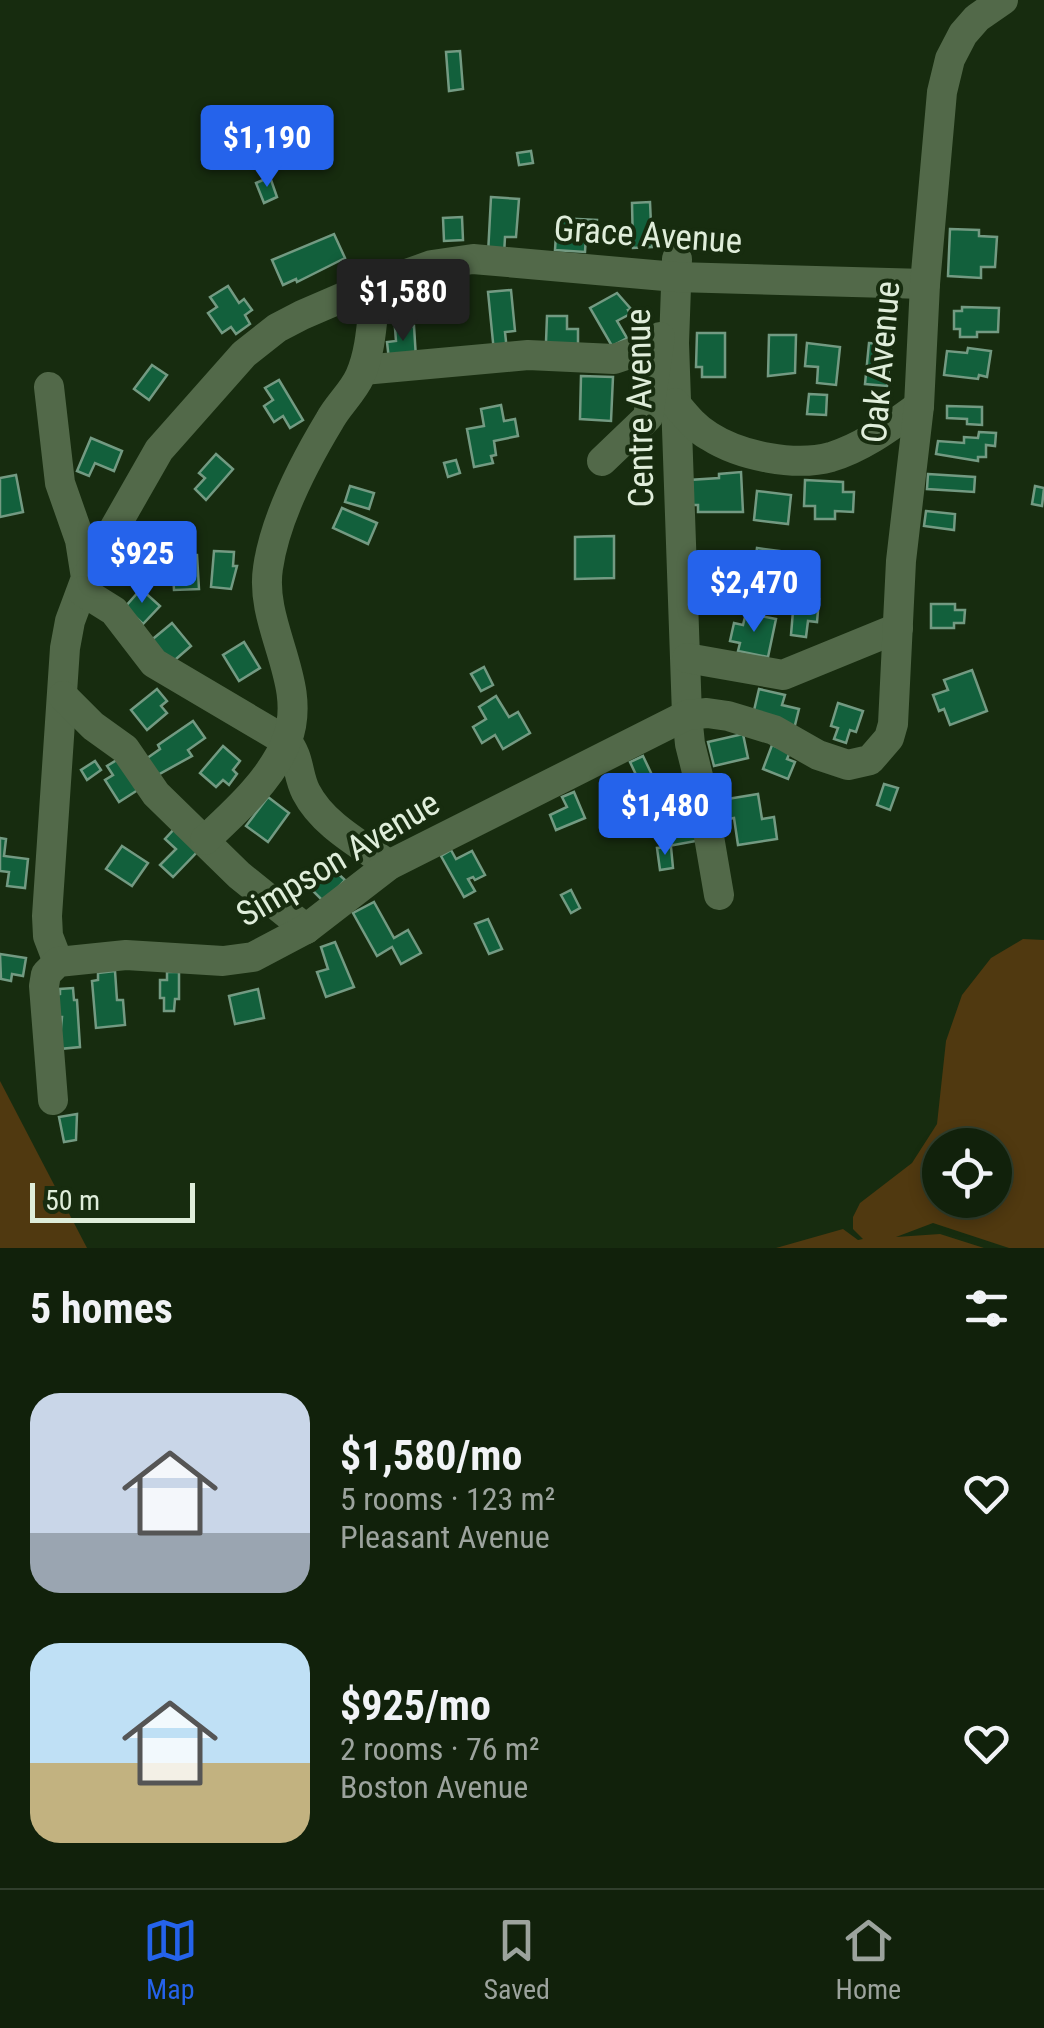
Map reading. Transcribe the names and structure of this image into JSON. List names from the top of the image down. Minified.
{"streets":{"street":["Grace Avenue","Oak Avenue","Centre Avenue","Simpson Avenue"]},"crossings":[["Grace Avenue","Oak Avenue"],["Grace Avenue","Centre Avenue"],["Grace Avenue","Simpson Avenue"],["Oak Avenue","Centre Avenue"],["Oak Avenue","Simpson Avenue"],["Centre Avenue","Simpson Avenue"]],"scale_bar":"50 m","page":{"price":["$1,190","$1,580","$925","$2,470","$1,480"],"scale":"50 m","heading":"5 homes","list":[{"name":"$1,580/mo","note":"5 rooms · 123 m² · Pleasant Avenue"},{"name":"$925/mo","note":"2 rooms · 76 m² · Boston Avenue"}],"tabs":["Map","Saved","Home"]}}
